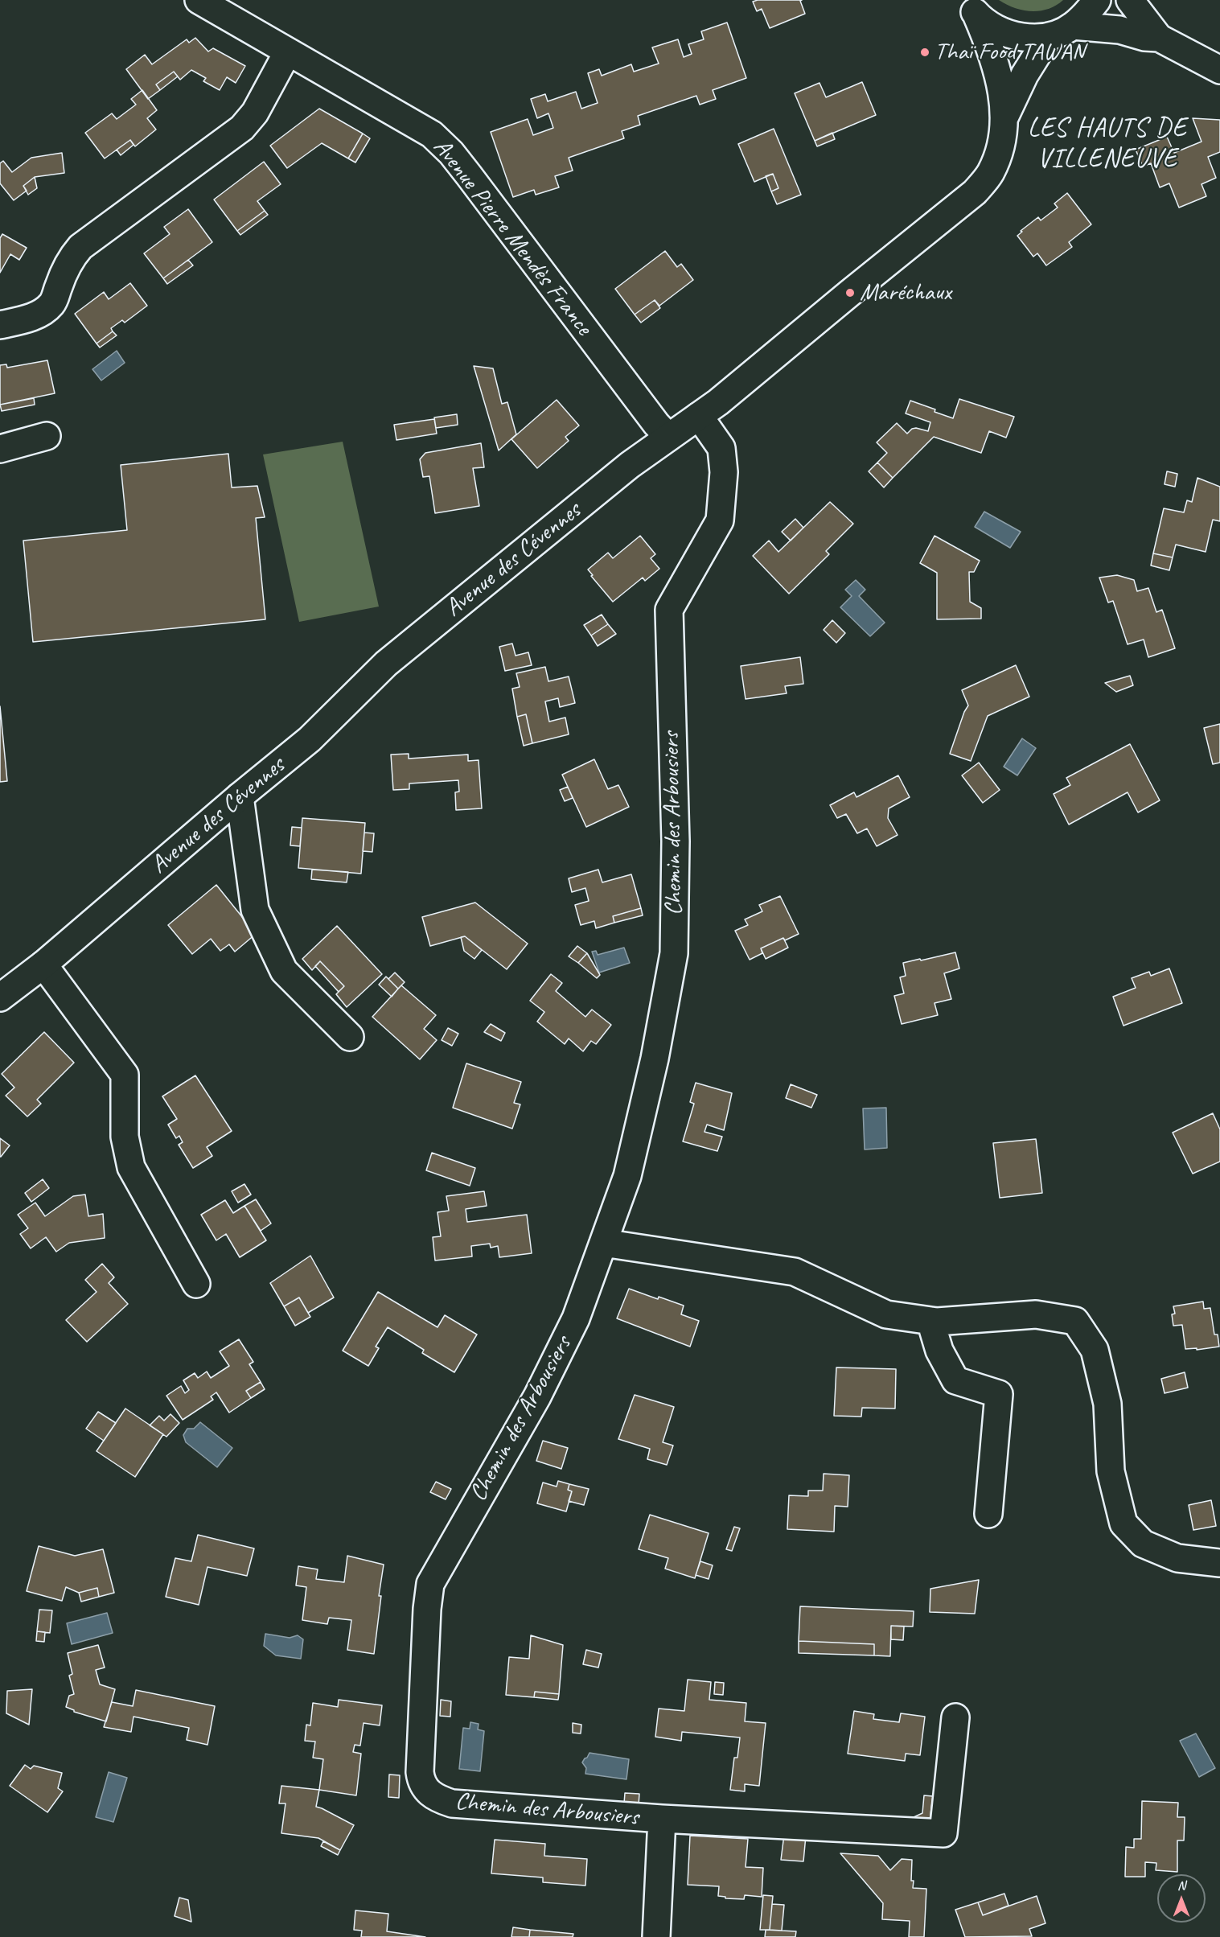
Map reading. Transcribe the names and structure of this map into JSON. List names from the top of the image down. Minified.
{"streets":{"street":["Avenue Pierre Mendès France","Avenue des Cévennes","Chemin des Arbousiers"]},"crossings":[["Avenue Pierre Mendès France","Avenue des Cévennes"],["Avenue des Cévennes","Chemin des Arbousiers"]],"districts":["LES HAUTS DE VILLENEUVE"],"places":["Thaï Food TAWAN","Maréchaux"],"north":"top"}
